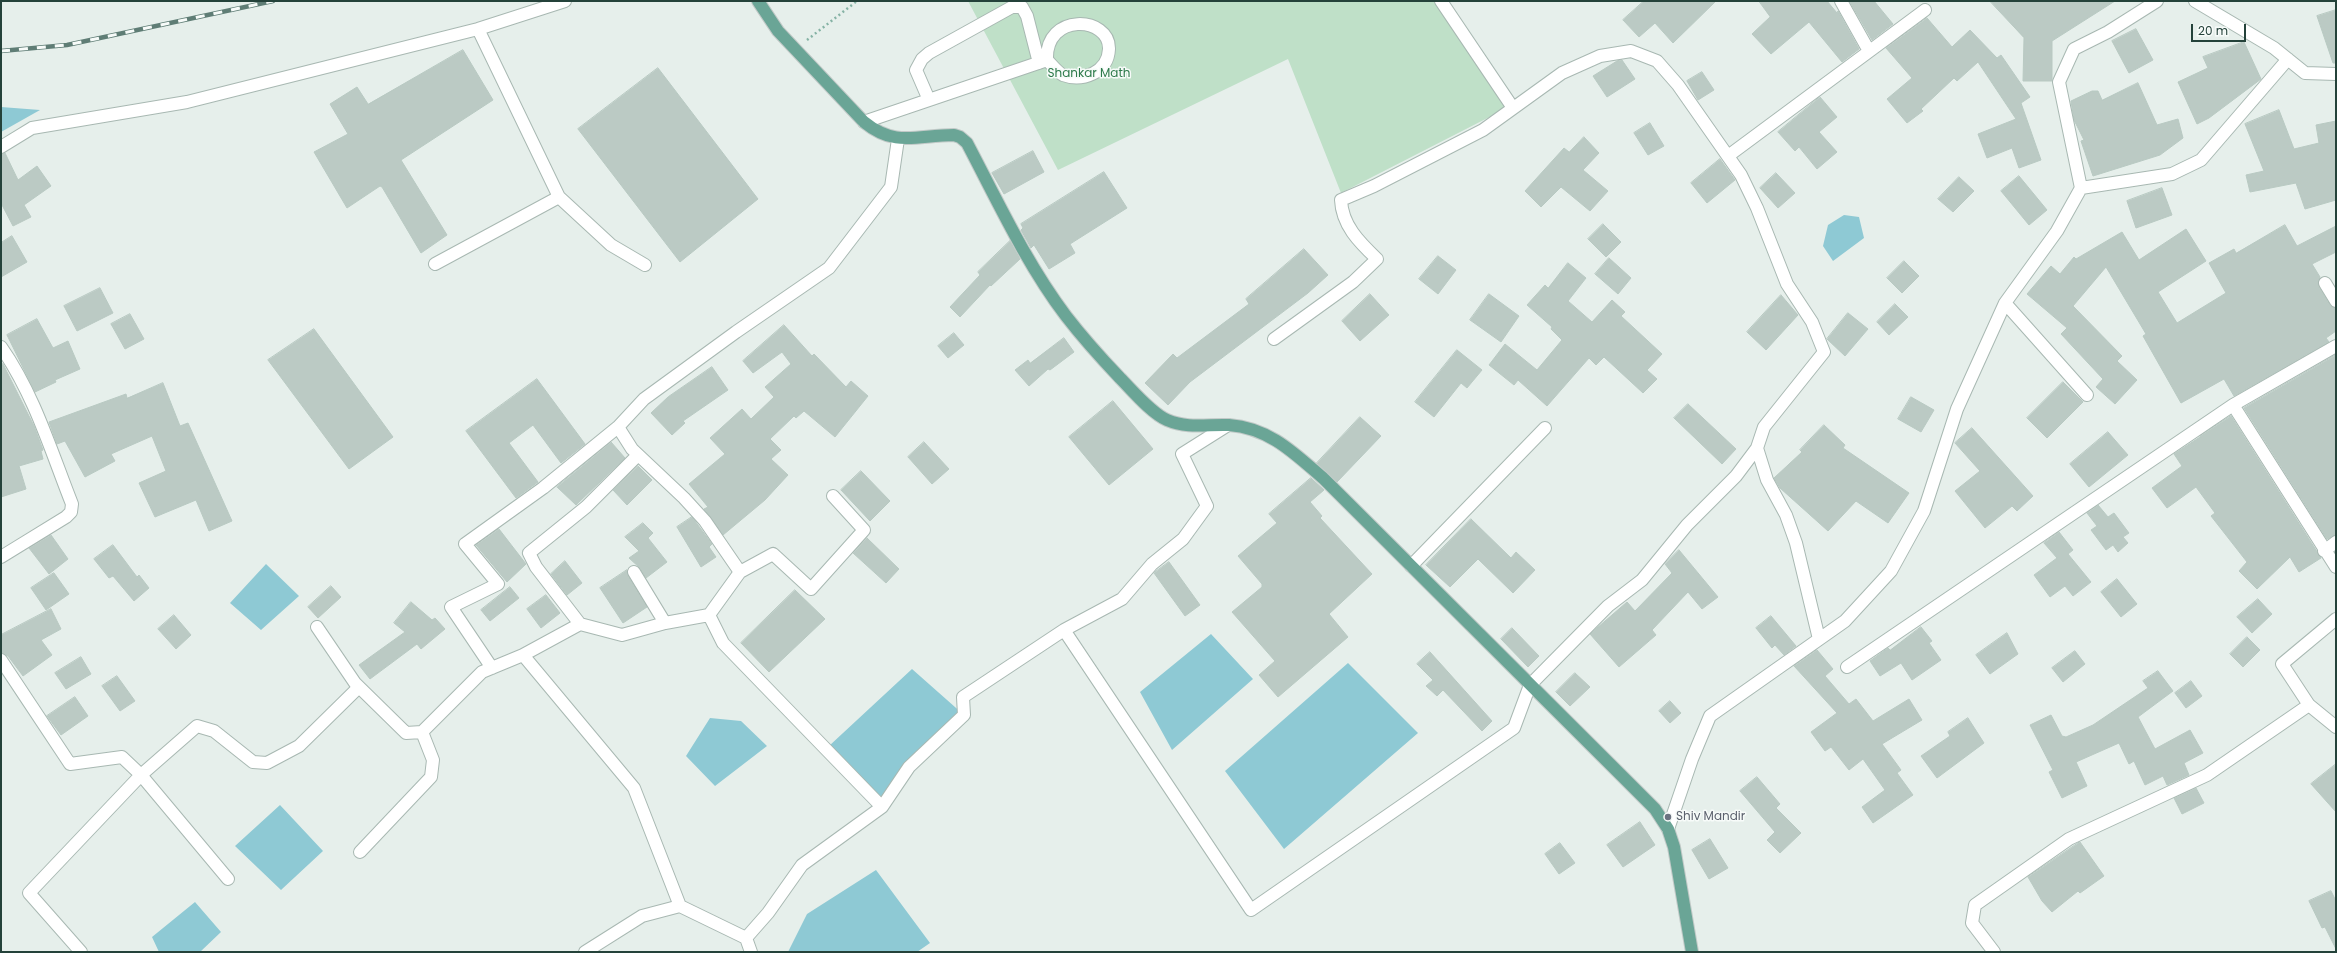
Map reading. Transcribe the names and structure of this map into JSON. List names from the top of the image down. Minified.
{"parks":["Shankar Math"],"places":["Shiv Mandir"],"scale_bar":"20 m"}
